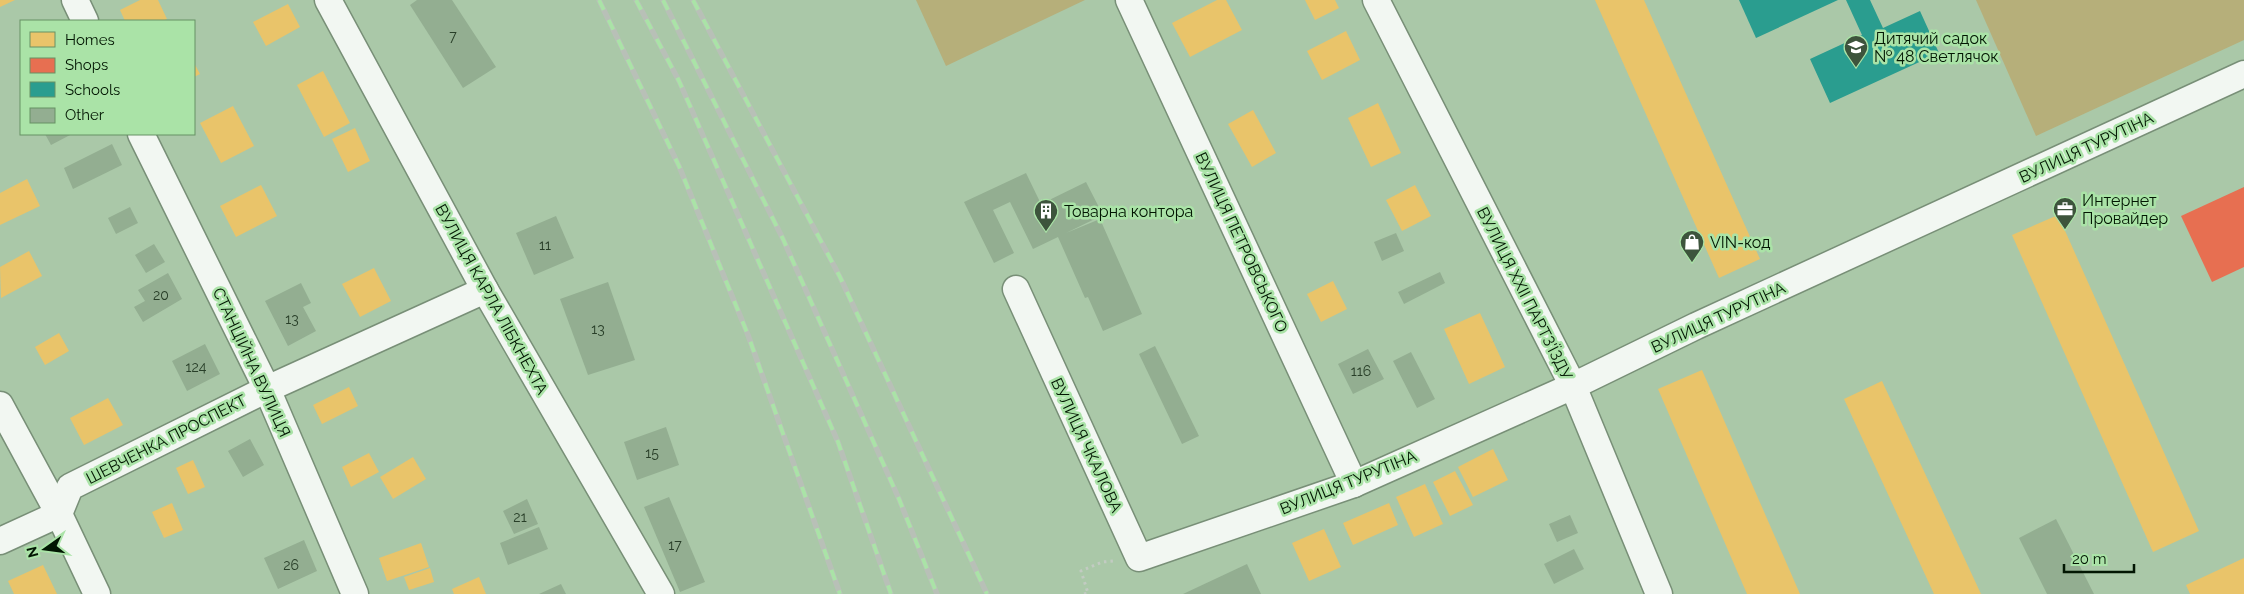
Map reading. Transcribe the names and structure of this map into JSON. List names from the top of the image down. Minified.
{"streets":{"street":["ВУЛИЦЯ ТУРУТІНА","ВУЛИЦЯ ПЕТРОВСЬКОГО","ВУЛИЦЯ XXII ПАРТЗ'ЇЗДУ","ВУЛИЦЯ КАРЛА ЛІБКНЕХТА","СТАНЦІЙНА ВУЛИЦЯ","ШЕВЧЕНКА ПРОСПЕКТ","ВУЛИЦЯ ЧКАЛОВА"]},"crossings":[["ВУЛИЦЯ ТУРУТІНА","ВУЛИЦЯ ПЕТРОВСЬКОГО"],["ВУЛИЦЯ ТУРУТІНА","ВУЛИЦЯ XXII ПАРТЗ'ЇЗДУ"],["ВУЛИЦЯ ТУРУТІНА","ВУЛИЦЯ ЧКАЛОВА"],["ВУЛИЦЯ КАРЛА ЛІБКНЕХТА","ШЕВЧЕНКА ПРОСПЕКТ"],["СТАНЦІЙНА ВУЛИЦЯ","ШЕВЧЕНКА ПРОСПЕКТ"]],"places":{"school or university":["Дитячий садок № 48 Светлячок"],"office":["Интернет Провайдер"],"building":["Товарна контора"],"shop":["VIN-код"]},"house_numbers":["7","11","20","13","13","124","116","15","21","17","26"],"legend":["Homes","Shops","Schools","Other"],"scale_bar":"20 m","north":"left"}
